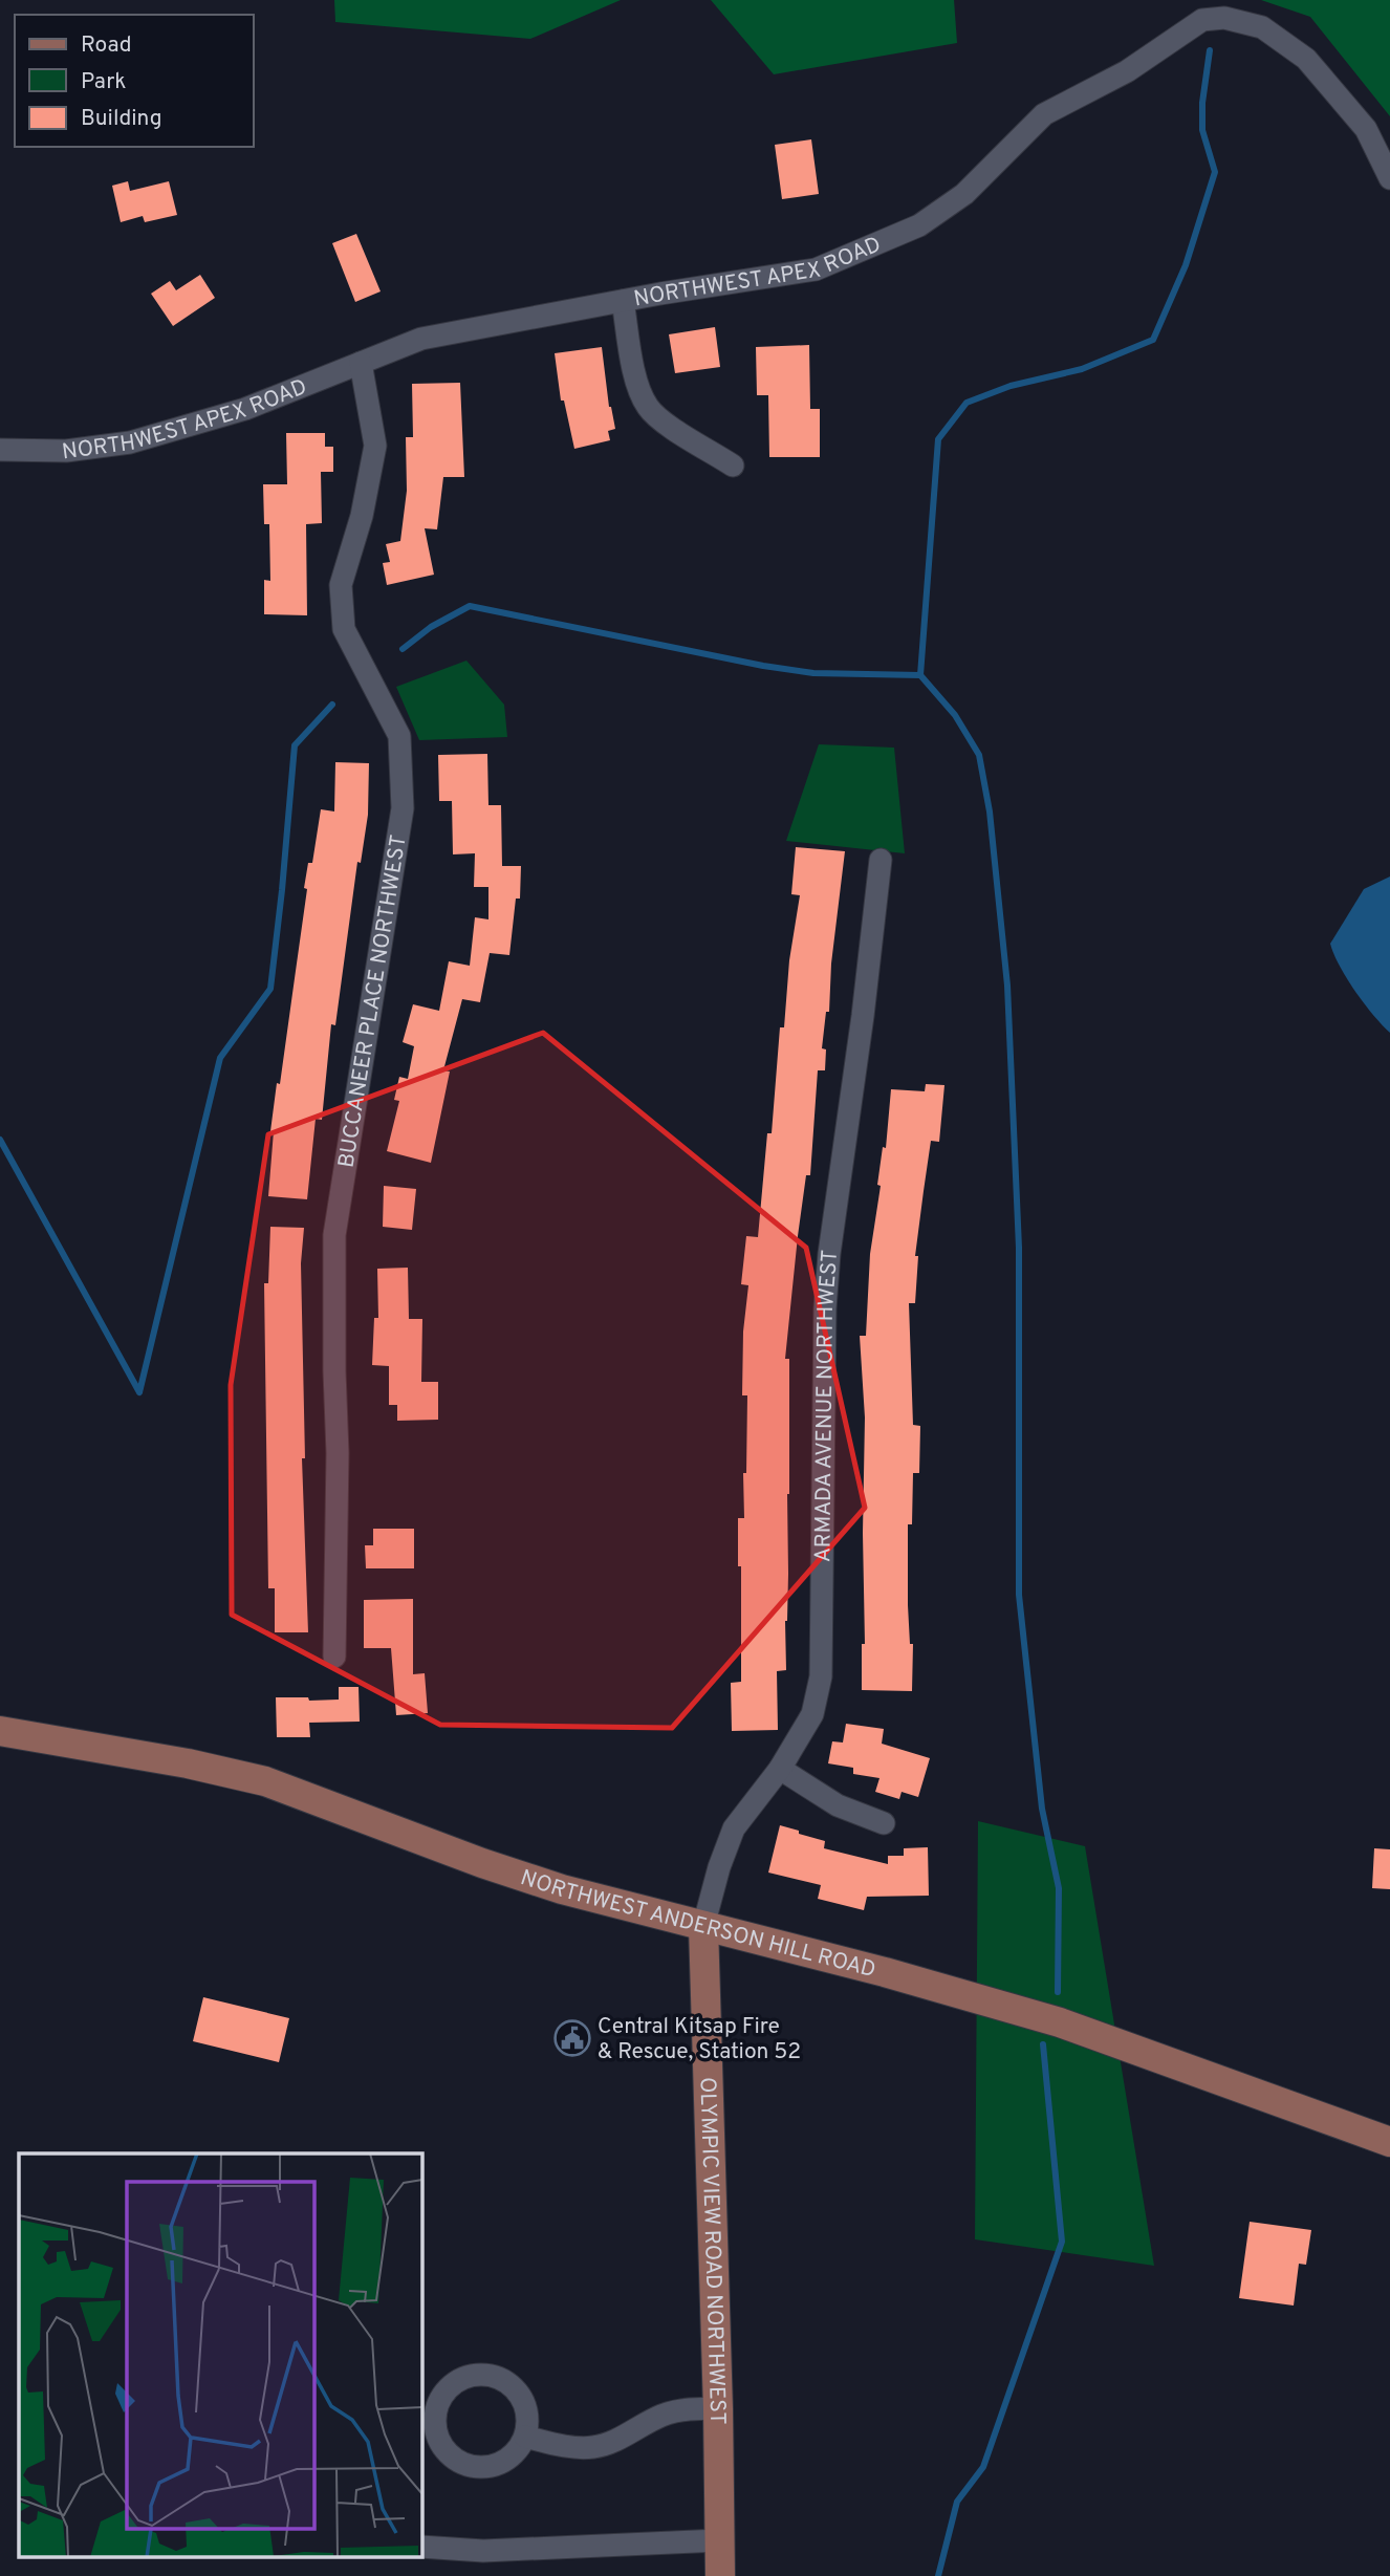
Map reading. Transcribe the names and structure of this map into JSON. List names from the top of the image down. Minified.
{"streets":{"main road":["NORTHWEST ANDERSON HILL ROAD","OLYMPIC VIEW ROAD NORTHWEST"],"street":["NORTHWEST APEX ROAD","BUCCANEER PLACE NORTHWEST","ARMADA AVENUE NORTHWEST"]},"crossings":[["NORTHWEST APEX ROAD","BUCCANEER PLACE NORTHWEST"],["ARMADA AVENUE NORTHWEST","NORTHWEST ANDERSON HILL ROAD"],["ARMADA AVENUE NORTHWEST","OLYMPIC VIEW ROAD NORTHWEST"],["NORTHWEST ANDERSON HILL ROAD","OLYMPIC VIEW ROAD NORTHWEST"]],"places":{"public building":["Central Kitsap Fire & Rescue, Station 52"]},"legend":["Road","Park","Building"]}
